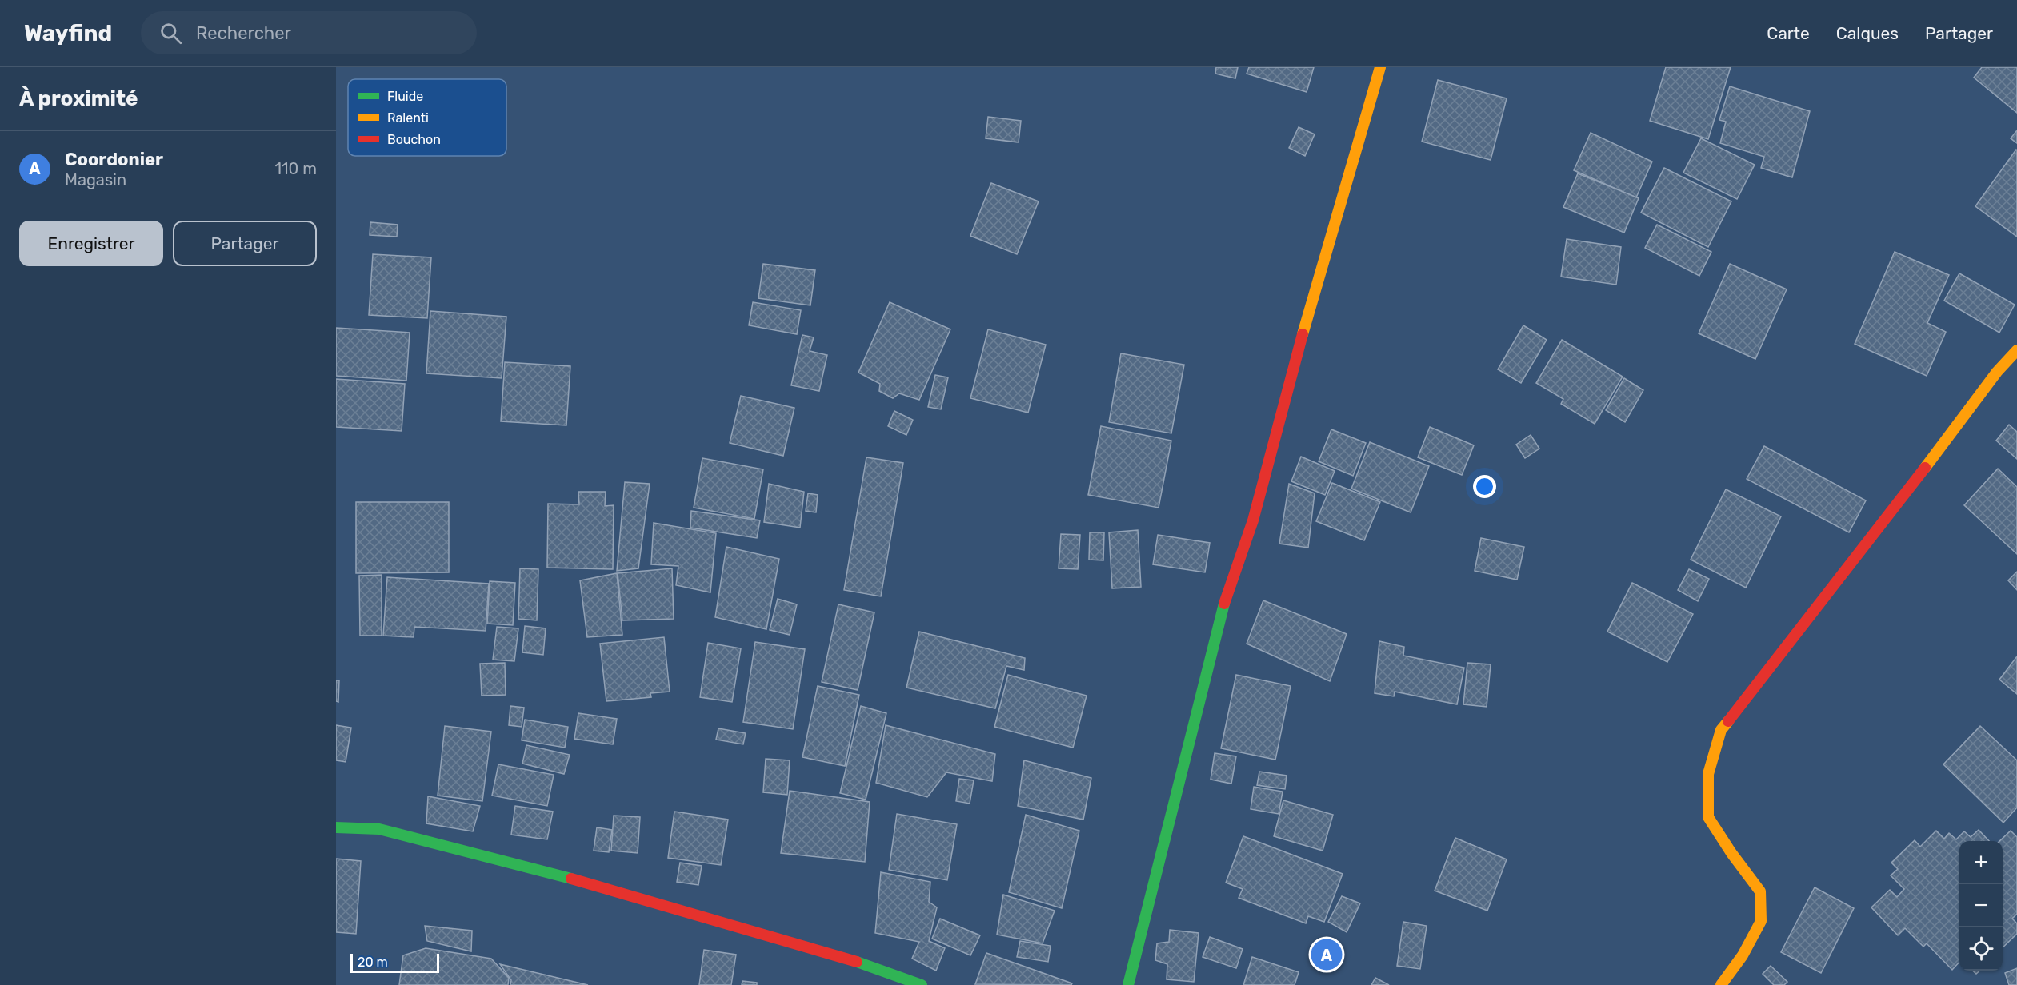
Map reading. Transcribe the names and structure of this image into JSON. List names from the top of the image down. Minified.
{"legend":["Fluide","Ralenti","Bouchon"],"scale_bar":"20 m","page":{"header":"Wayfind","search":"Rechercher","nav":["Carte","Calques","Partager"],"heading":"À proximité","list":[{"mark":"A","name":"Coordonier","note":"Magasin","value":"110 m"}],"buttons":["Enregistrer","Partager"],"map_buttons":["+","−"],"pins":"A","scale":"20 m"}}
